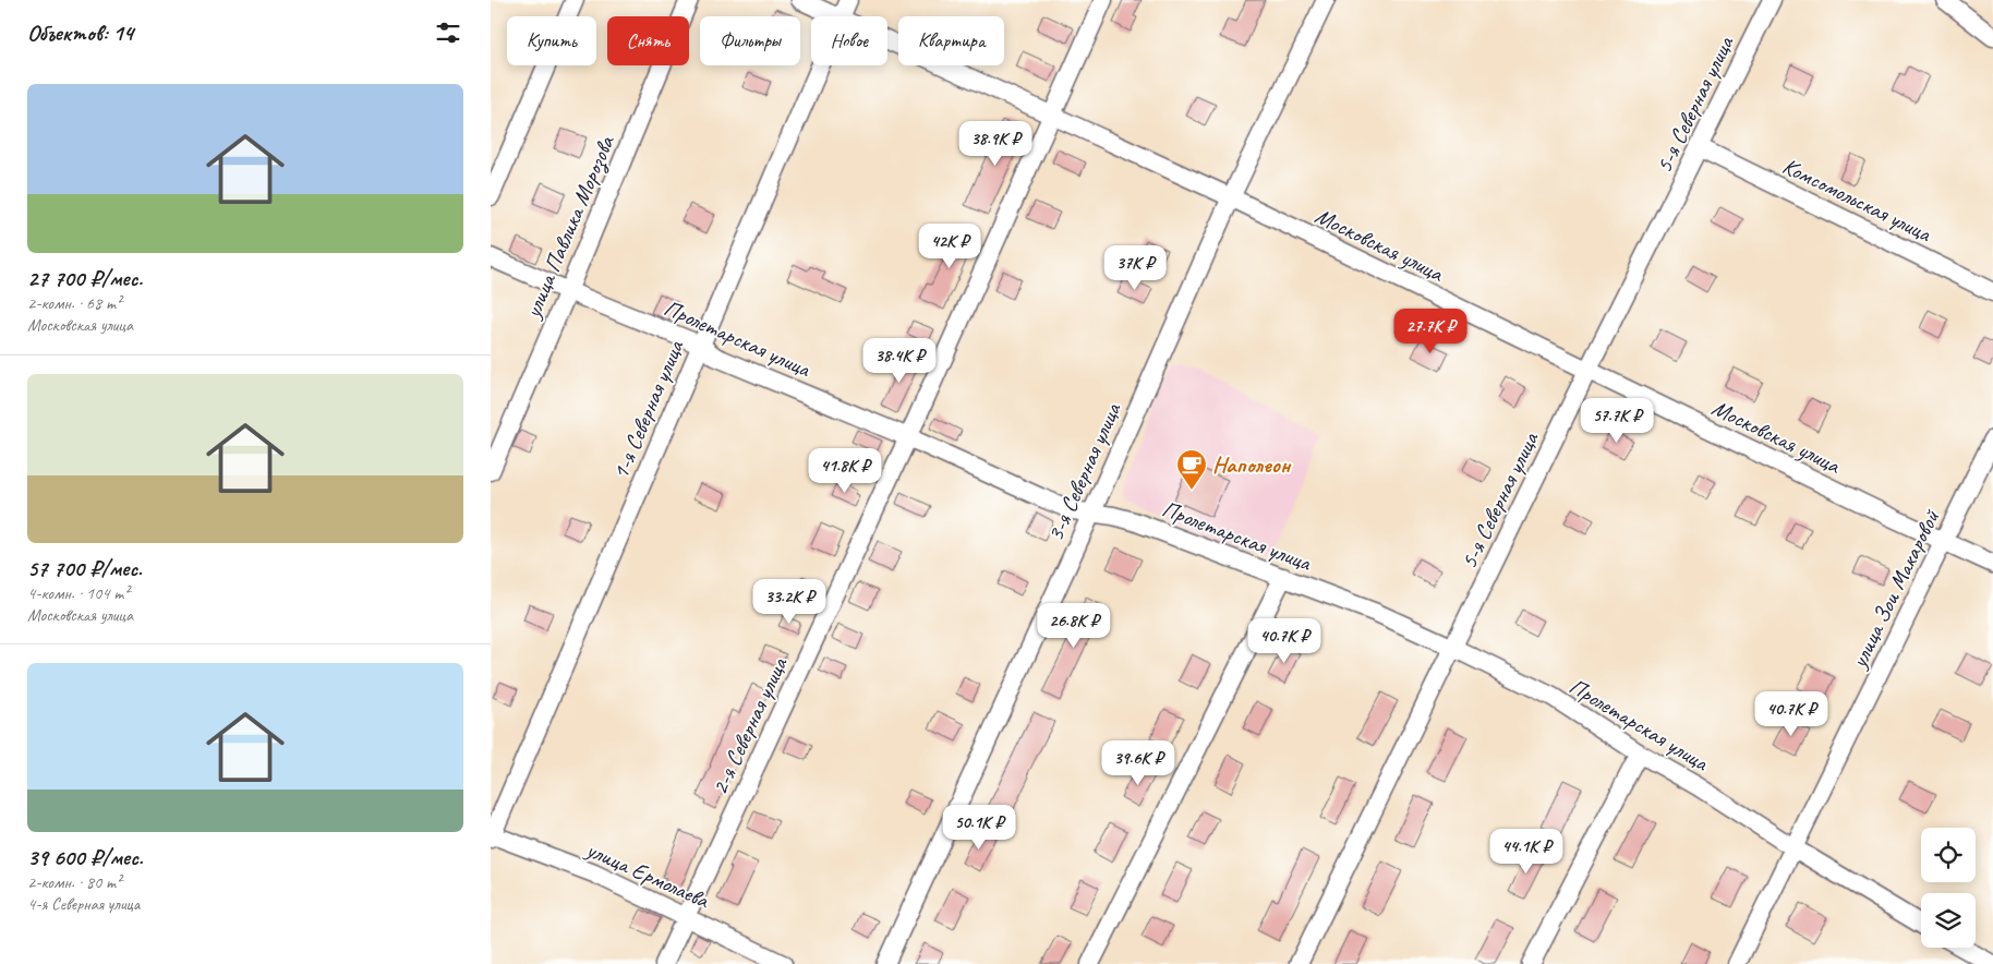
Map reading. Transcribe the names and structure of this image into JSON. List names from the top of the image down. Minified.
{"streets":{"street":["5-я Северная улица","Комсомольская улица","улица Павлика Морозова","Московская улица","Пролетарская улица","1-я Северная улица","3-я Северная улица","улица Зои Макаровой","2-я Северная улица","улица Ермолаева"]},"crossings":[["5-я Северная улица","Комсомольская улица"],["5-я Северная улица","Московская улица"],["5-я Северная улица","Пролетарская улица"],["улица Павлика Морозова","Пролетарская улица"],["Московская улица","3-я Северная улица"],["Московская улица","улица Зои Макаровой"],["Московская улица","2-я Северная улица"],["Пролетарская улица","1-я Северная улица"],["Пролетарская улица","3-я Северная улица"],["Пролетарская улица","улица Зои Макаровой"],["Пролетарская улица","2-я Северная улица"],["1-я Северная улица","улица Ермолаева"],["2-я Северная улица","улица Ермолаева"]],"places":{"cafe":["Наполеон"]},"page":{"heading":"Объектов: 14","chip":["Купить","Снять","Фильтры","Новое","Квартира"],"list":[{"name":"27 700 ₽/мес.","note":"2-комн. · 68 m² · Московская улица"},{"name":"57 700 ₽/мес.","note":"4-комн. · 104 m² · Московская улица"},{"name":"39 600 ₽/мес.","note":"2-комн. · 80 m² · 4-я Северная улица"}],"price":["38.9K ₽","42K ₽","37K ₽","27.7K ₽","38.4K ₽","57.7K ₽","41.8K ₽","33.2K ₽","26.8K ₽","40.7K ₽","40.7K ₽","39.6K ₽","50.1K ₽","44.1K ₽"]}}
